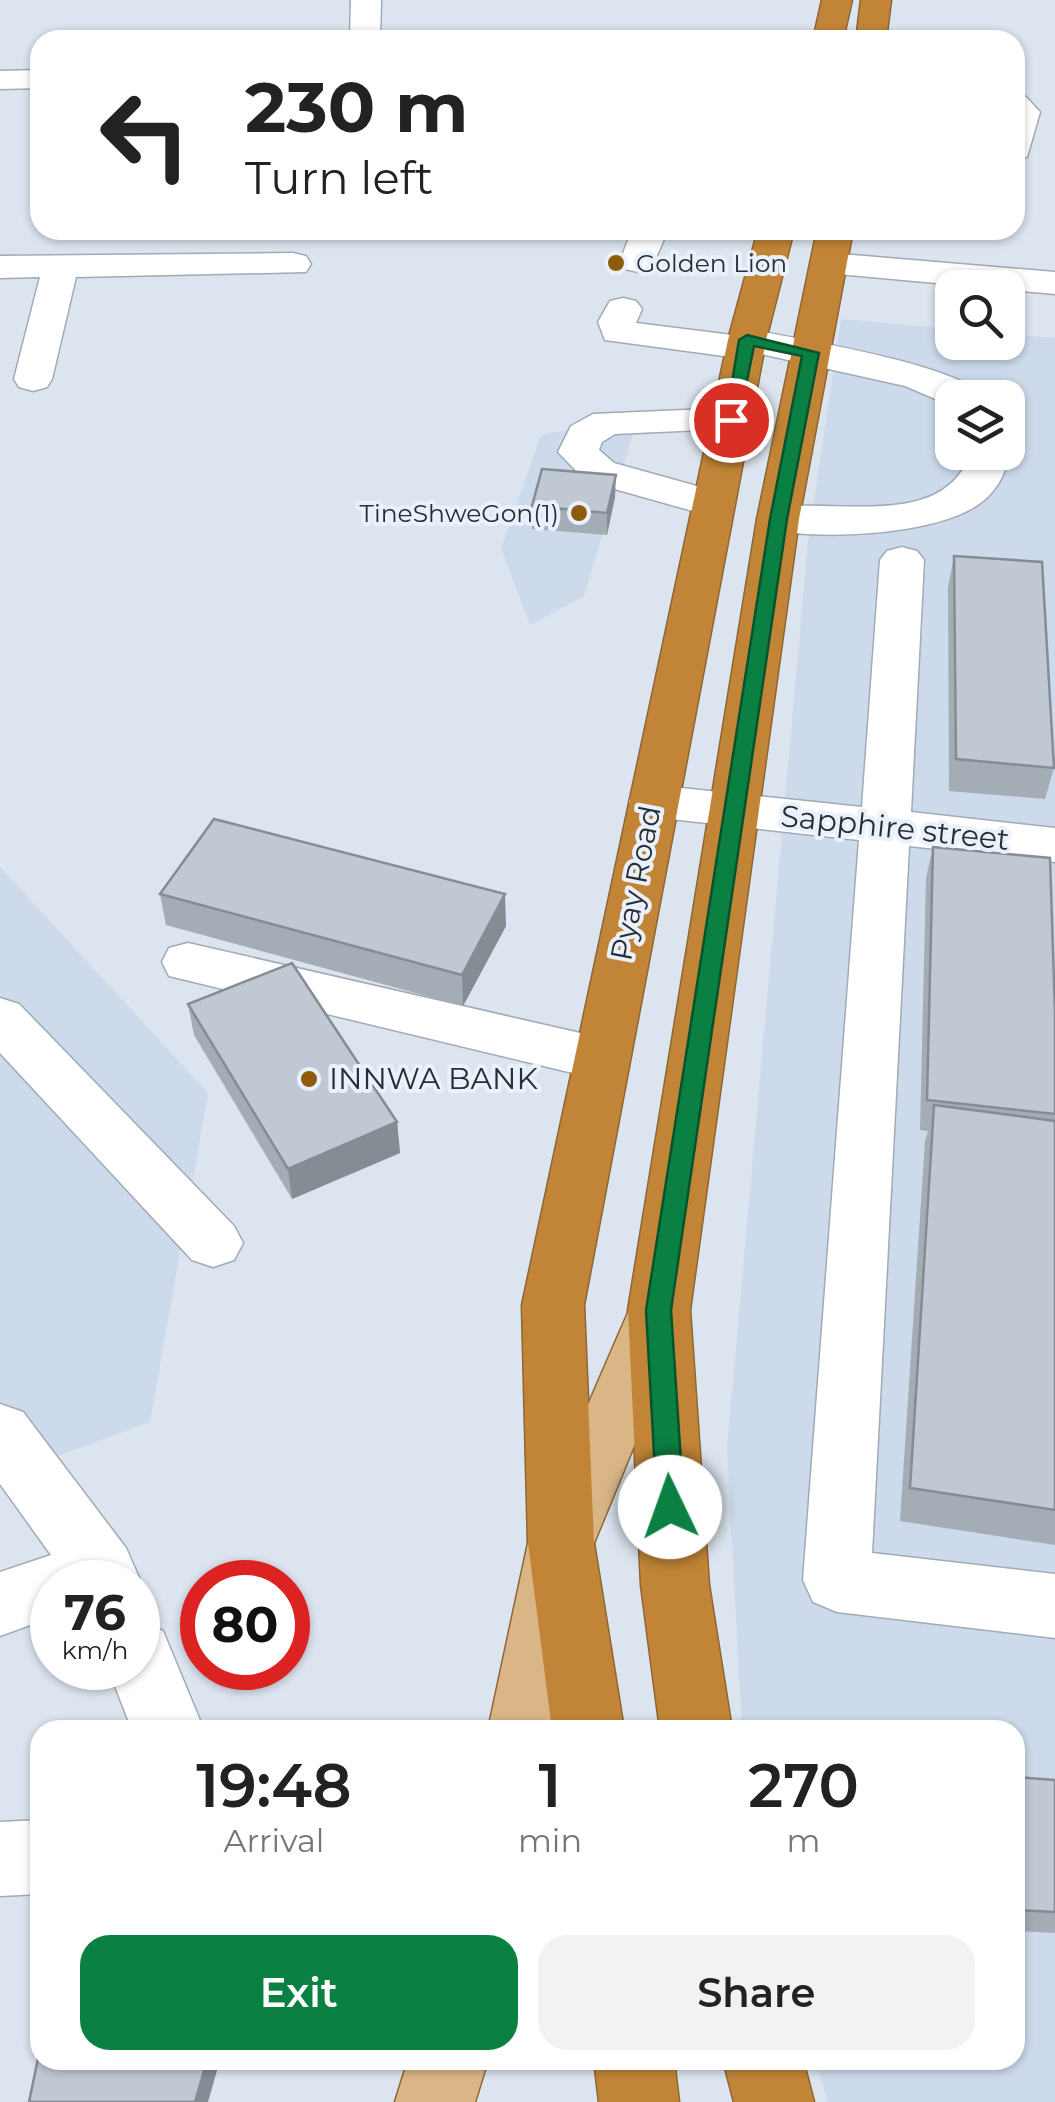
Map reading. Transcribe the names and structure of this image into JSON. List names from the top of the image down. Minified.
{"streets":{"highway":["Pyay Road"],"street":["Sapphire street"]},"crossings":[["Sapphire street","Pyay Road"]],"places":["Golden Lion","TineShweGon(1)","INNWA BANK"],"page":{"turn":["230 m","Turn left"],"speed":"76 km/h","limit":"80","eta":["19:48","Arrival","1","min","270","m"],"buttons":["Exit","Share"]}}
